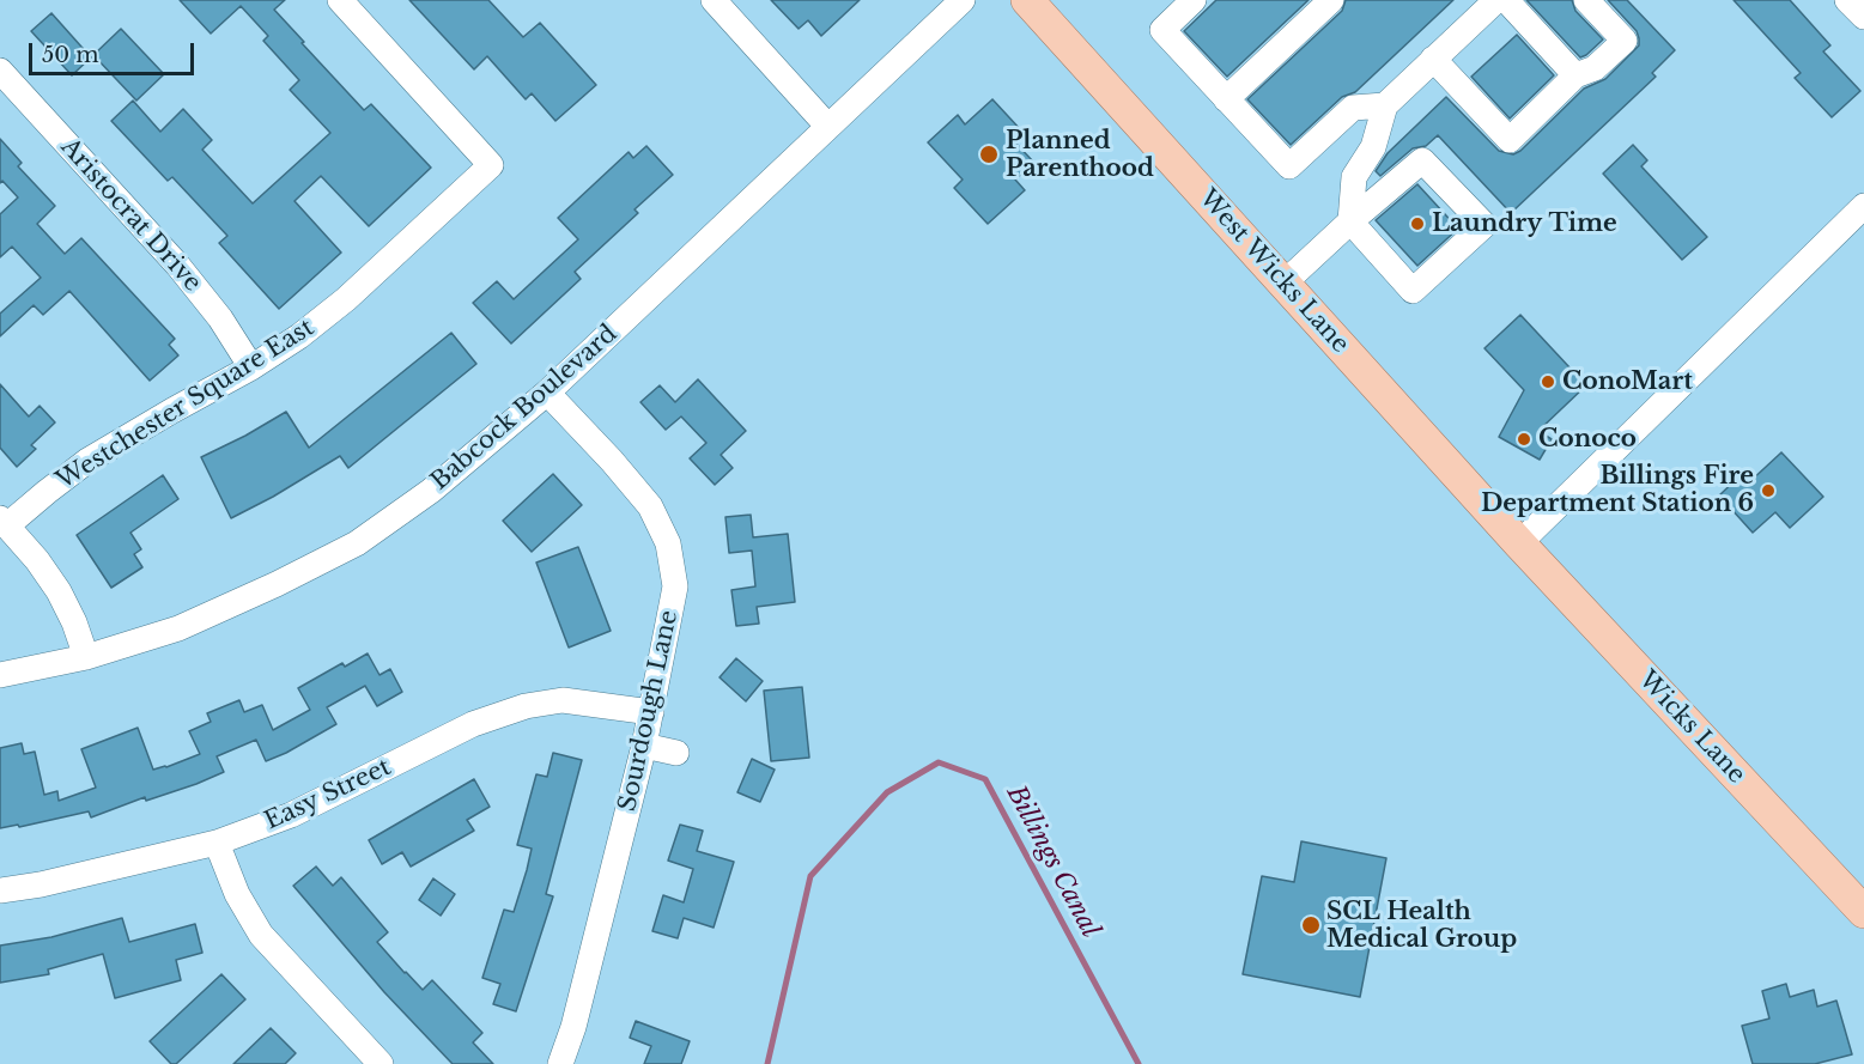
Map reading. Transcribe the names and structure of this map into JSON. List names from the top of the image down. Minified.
{"streets":{"main road":["West Wicks Lane","Wicks Lane"],"street":["Aristocrat Drive","Westchester Square East","Babcock Boulevard","Sourdough Lane","Easy Street"]},"crossings":[["Aristocrat Drive","Westchester Square East"],["West Wicks Lane","Wicks Lane"],["Babcock Boulevard","Sourdough Lane"],["Sourdough Lane","Easy Street"]],"water":["Billings Canal"],"places":["Planned Parenthood","Laundry Time","ConoMart","Conoco","Billings Fire Department Station 6","SCL Health Medical Group"],"scale_bar":"50 m"}
